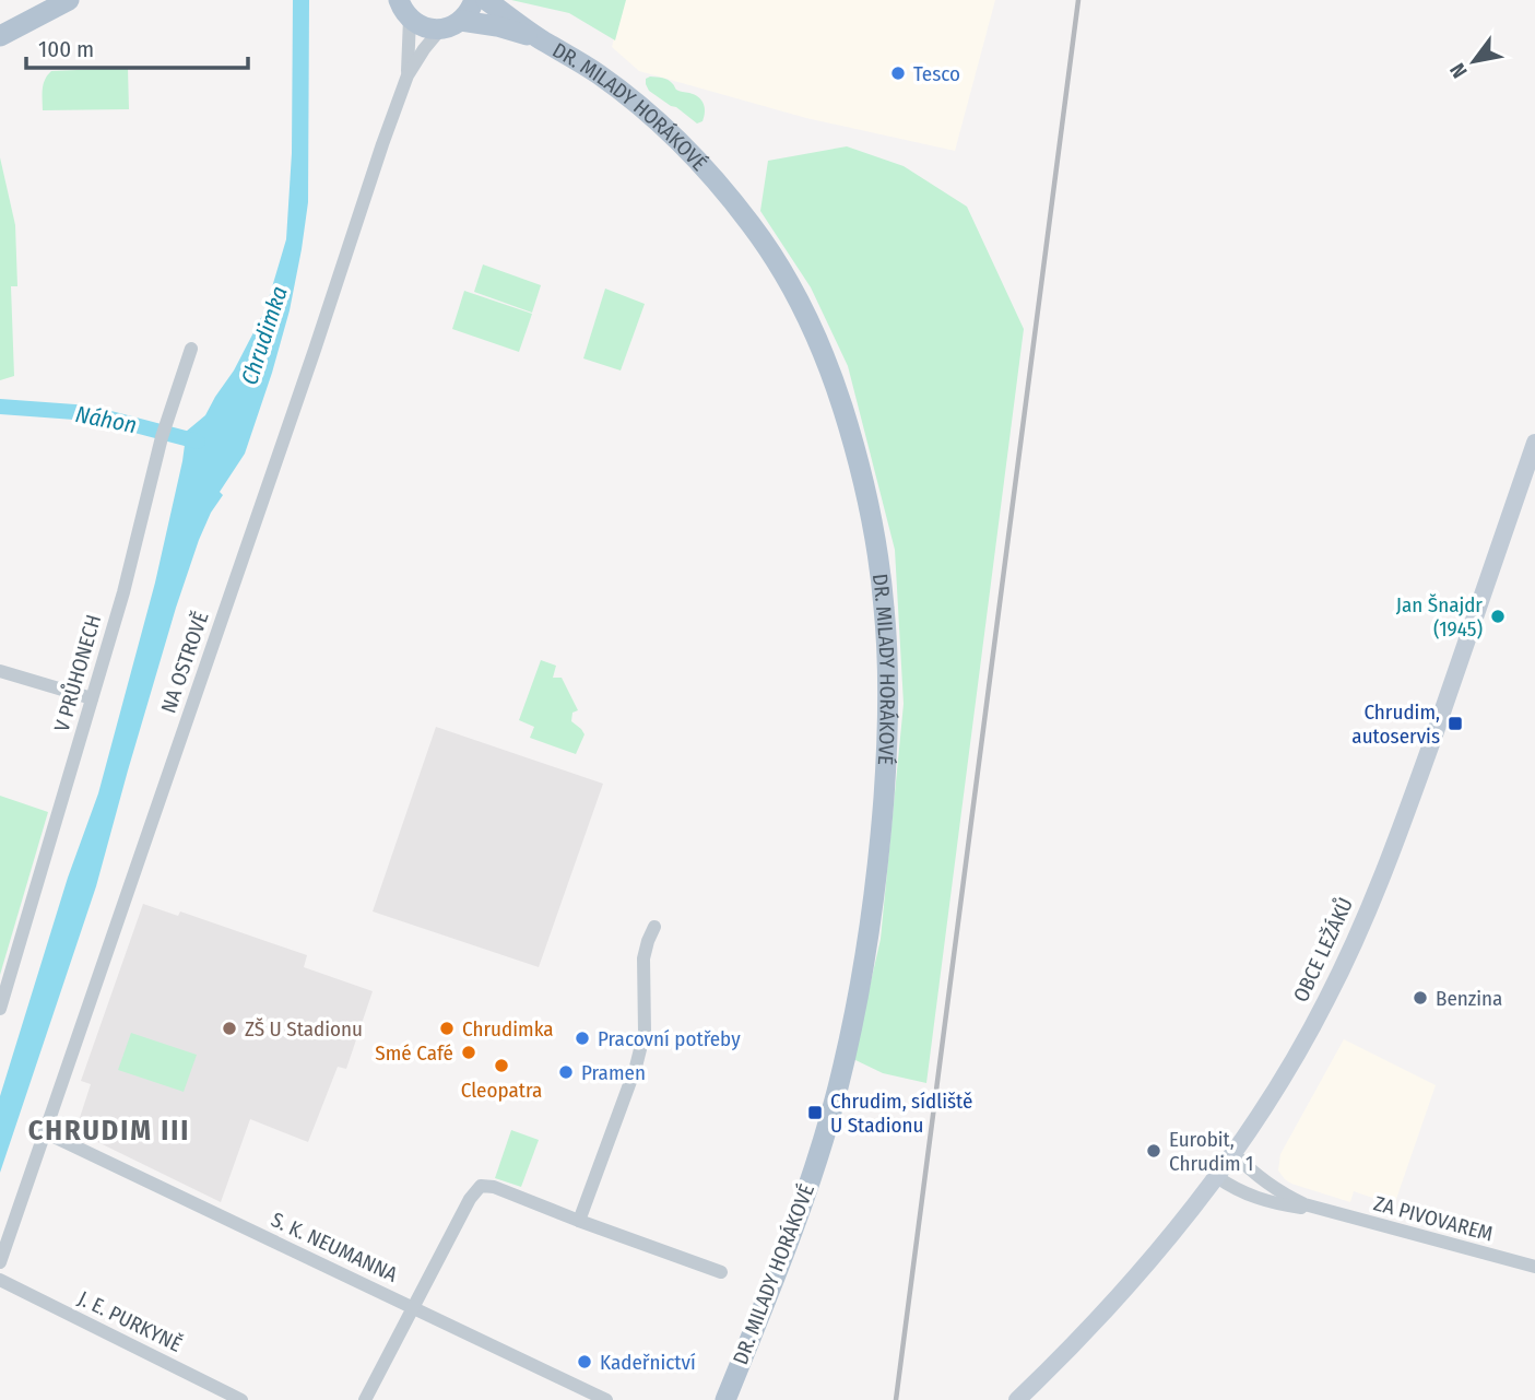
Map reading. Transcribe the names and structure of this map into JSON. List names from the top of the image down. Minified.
{"streets":{"main road":["DR. MILADY HORÁKOVÉ","OBCE LEŽÁKŮ"],"street":["NA OSTROVĚ","V PRŮHONECH","ZA PIVOVAREM","S. K. NEUMANNA","J. E. PURKYNĚ"]},"crossings":[["NA OSTROVĚ","S. K. NEUMANNA"],["OBCE LEŽÁKŮ","ZA PIVOVAREM"]],"districts":["CHRUDIM III"],"water":["Chrudimka","Náhon"],"places":{"other":["Tesco","Jan Šnajdr (1945)","Benzina","ZŠ U Stadionu","Chrudimka","Pracovní potřeby","Smé Café","Cleopatra","Pramen","Eurobit, Chrudim 1","Kadeřnictví"],"transit":["Chrudim, autoservis","Chrudim, sídliště U Stadionu"]},"scale_bar":"100 m","north":"bottom left"}
